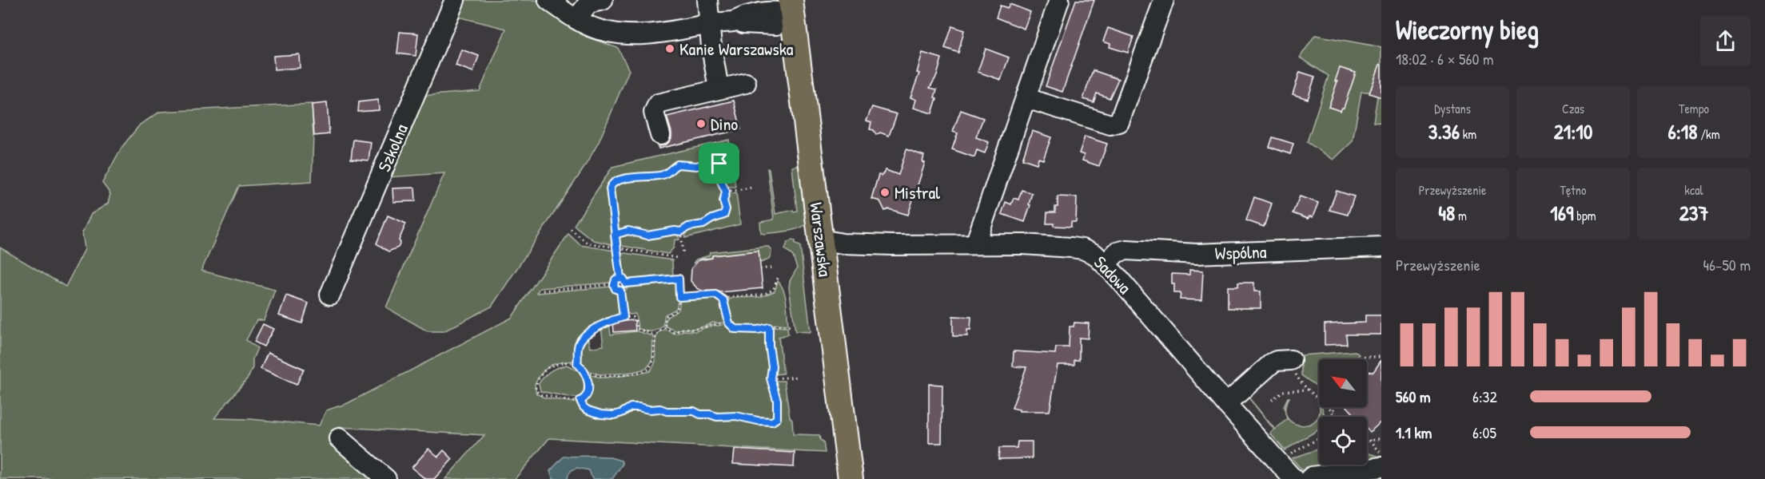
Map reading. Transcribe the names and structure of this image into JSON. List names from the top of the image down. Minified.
{"streets":{"main road":["Warszawska"],"street":["Szkolna","Wspólna","Sadowa"]},"crossings":[["Warszawska","Sadowa"],["Wspólna","Sadowa"]],"places":["Kanie Warszawska","Dino","Mistral"],"north":"top left","page":{"heading":["Wieczorny bieg","18:02 · 6 × 560 m"],"stats":[["Dystans","3.36 km"],["Czas","21:10"],["Tempo","6:18 /km"],["Przewyższenie","48 m"],["Tętno","169 bpm"],["kcal","237"]],"chart":["Przewyższenie","46–50 m"],"list":[{"name":"560 m","note":"6:32"},{"name":"1.1 km","note":"6:05"}]}}
